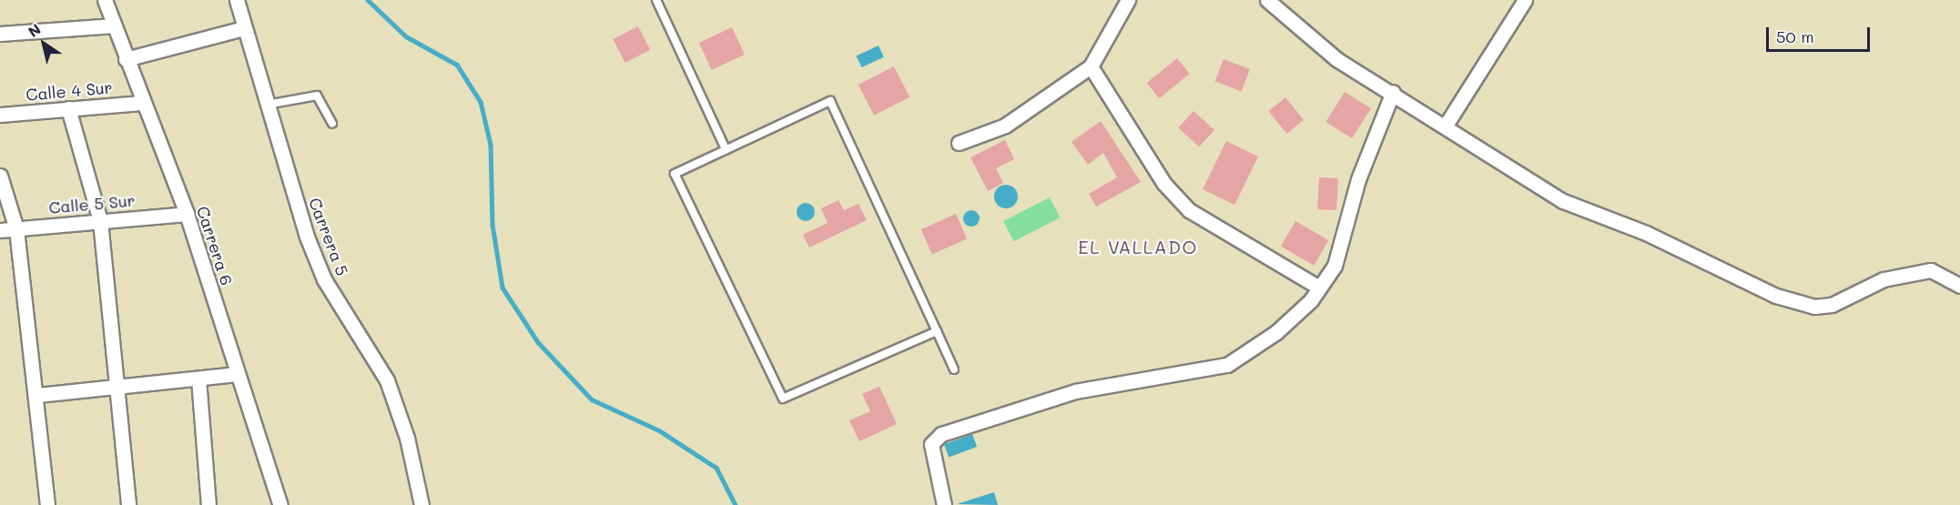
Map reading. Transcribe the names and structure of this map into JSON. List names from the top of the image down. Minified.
{"streets":{"street":["Calle 4 Sur","Calle 5 Sur","Carrera 5","Carrera 6"]},"crossings":[["Calle 4 Sur","Carrera 5"],["Calle 4 Sur","Carrera 6"],["Calle 5 Sur","Carrera 6"]],"districts":["EL VALLADO"],"scale_bar":"50 m","north":"top left"}
